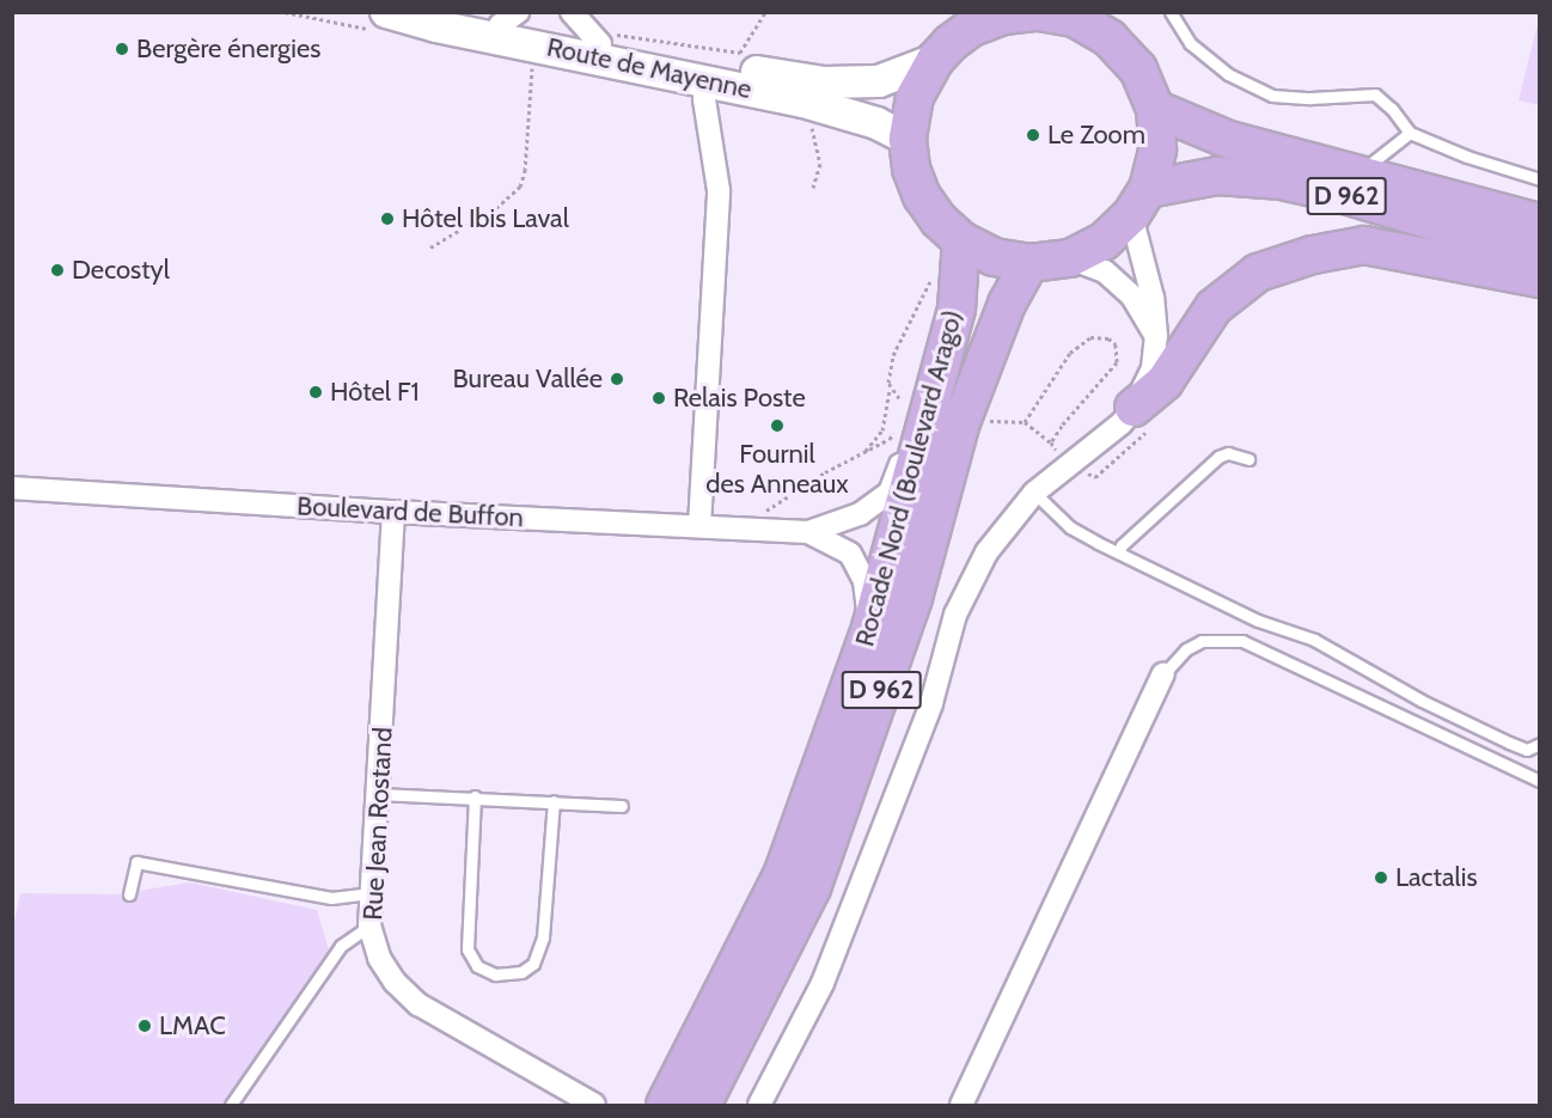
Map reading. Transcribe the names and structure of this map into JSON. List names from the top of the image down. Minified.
{"streets":{"main road":["Route de Mayenne","D 962","Rocade Nord (Boulevard Arago)"],"street":["Boulevard de Buffon","Rue Jean Rostand"]},"crossings":[["Boulevard de Buffon","Rue Jean Rostand"]],"places":["Bergère énergies","Le Zoom","Hôtel Ibis Laval","Decostyl","Bureau Vallée","Hôtel F1","Relais Poste","Fournil des Anneaux","Lactalis","LMAC"]}
